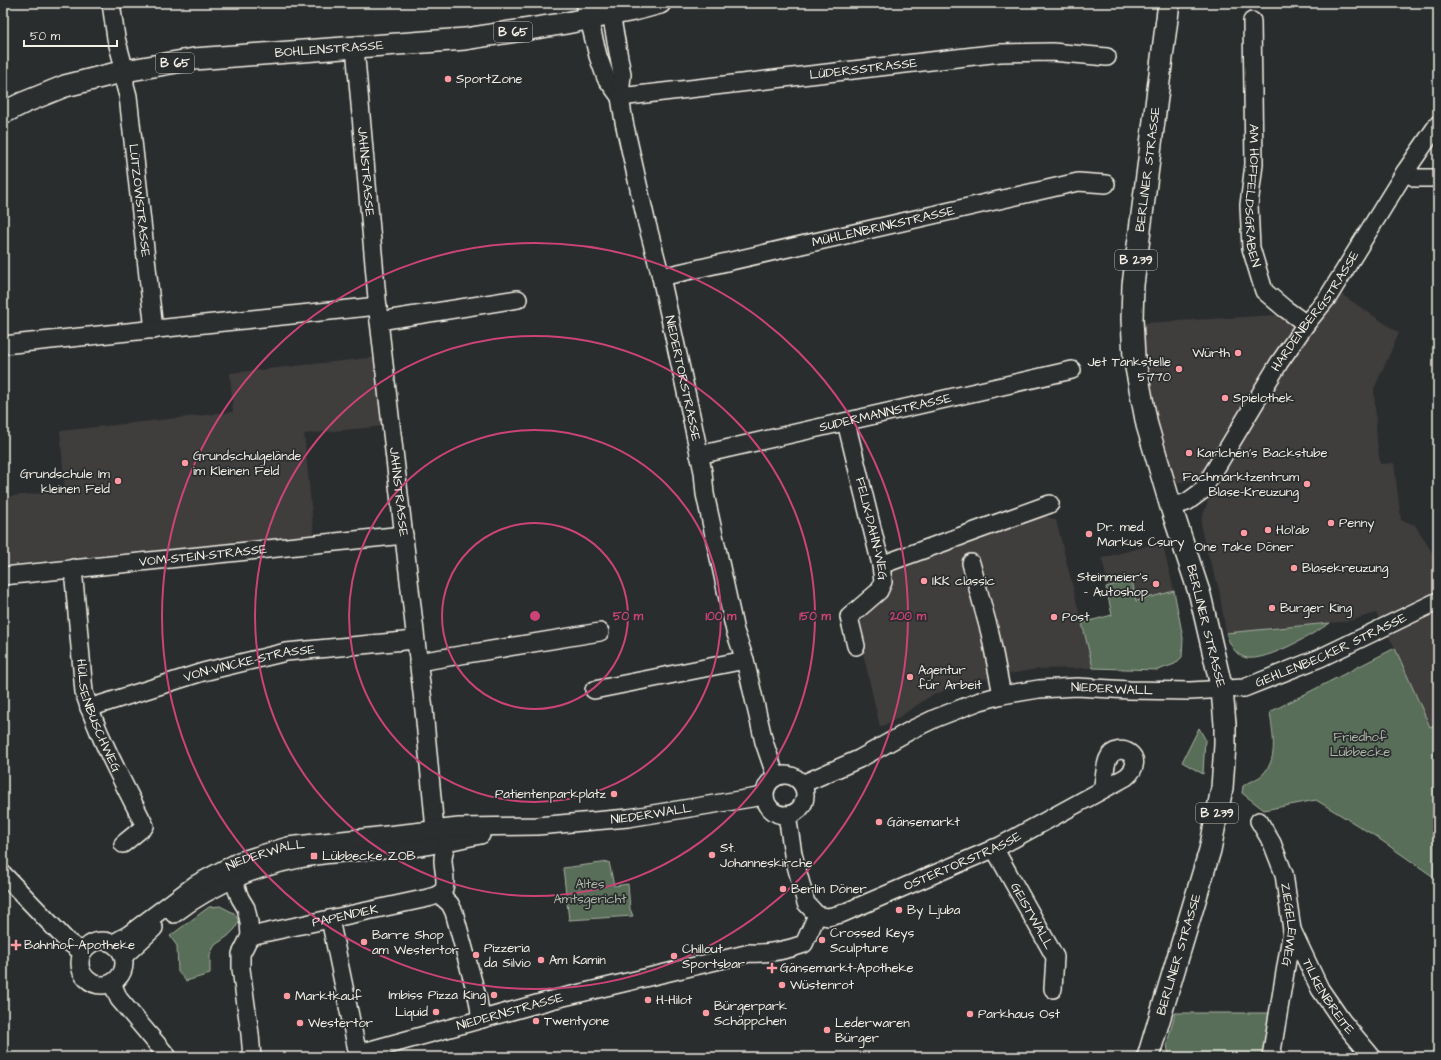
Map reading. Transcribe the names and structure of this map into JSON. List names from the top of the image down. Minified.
{"streets":{"main road":["B 65","BOHLENSTRASSE","BERLINER STRASSE","B 239"],"street":["LÜDERSSTRASSE","JAHNSTRASSE","AM HOFFELDSGRABEN","LÜTZOWSTRASSE","MÜHLENBRINKSTRASSE","HARDENBERGSTRASSE","NIEDERTORSTRASSE","SUDERMANNSTRASSE","FELIX-DAHN-WEG","VOM-STEIN-STRASSE","GEHLENBECKER STRASSE","VON-VINCKE-STRASSE","NIEDERWALL","HÜLSENBUSCHWEG","OSTERTORSTRASSE","PAPENDIEK","GEISTWALL","ZIEGELEIWEG","TILKENBREITE","NIEDERNSTRASSE"]},"crossings":[["BOHLENSTRASSE","JAHNSTRASSE"],["BOHLENSTRASSE","LÜTZOWSTRASSE"],["BOHLENSTRASSE","NIEDERTORSTRASSE"],["LÜDERSSTRASSE","NIEDERTORSTRASSE"],["BERLINER STRASSE","HARDENBERGSTRASSE"],["BERLINER STRASSE","GEHLENBECKER STRASSE"],["BERLINER STRASSE","NIEDERWALL"],["JAHNSTRASSE","VOM-STEIN-STRASSE"],["JAHNSTRASSE","VON-VINCKE-STRASSE"],["JAHNSTRASSE","NIEDERWALL"],["JAHNSTRASSE","PAPENDIEK"],["AM HOFFELDSGRABEN","HARDENBERGSTRASSE"],["MÜHLENBRINKSTRASSE","NIEDERTORSTRASSE"],["NIEDERTORSTRASSE","SUDERMANNSTRASSE"],["NIEDERTORSTRASSE","NIEDERWALL"],["SUDERMANNSTRASSE","FELIX-DAHN-WEG"],["VOM-STEIN-STRASSE","HÜLSENBUSCHWEG"],["GEHLENBECKER STRASSE","NIEDERWALL"],["VON-VINCKE-STRASSE","HÜLSENBUSCHWEG"],["OSTERTORSTRASSE","GEISTWALL"],["OSTERTORSTRASSE","NIEDERNSTRASSE"],["PAPENDIEK","NIEDERNSTRASSE"],["ZIEGELEIWEG","TILKENBREITE"]],"parks":["Friedhof Lübbecke","Altes Amtsgericht"],"places":{"other":["SportZone","Würth","Jet Tankstelle 5770","Spielothek","Karlchen's Backstube","Grundschulgelände im Kleinen Feld","Grundschule Im kleinen Feld","Fachmarktzentrum Blase-Kreuzung","Penny","Hol'ab","One Take Döner","Dr. med. Markus Csury","Blasekreuzung","IKK classic","Steinmeier's - Autoshop","Burger King","Post","Agentur für Arbeit","Patientenparkplatz","Gänsemarkt","St. Johanneskirche","Berlin Döner","By Ljuba","Crossed Keys Sculpture","Barre Shop am Westertor","Pizzeria da Silvio","Chillout Sportsbar","Am Kamin","Wüstenrot","Imbiss Pizza King","Marktkauf","H-Hilot","Liquid","Bürgerpark Schäppchen","Parkhaus Ost","Twentyone","Westertor","Lederwaren Bürger"],"transit":["Lübbecke ZOB"],"health":["Bahnhof-Apotheke","Gänsemarkt-Apotheke"]},"scale_bar":"50 m","rings":["50 m","100 m","150 m","200 m"]}
